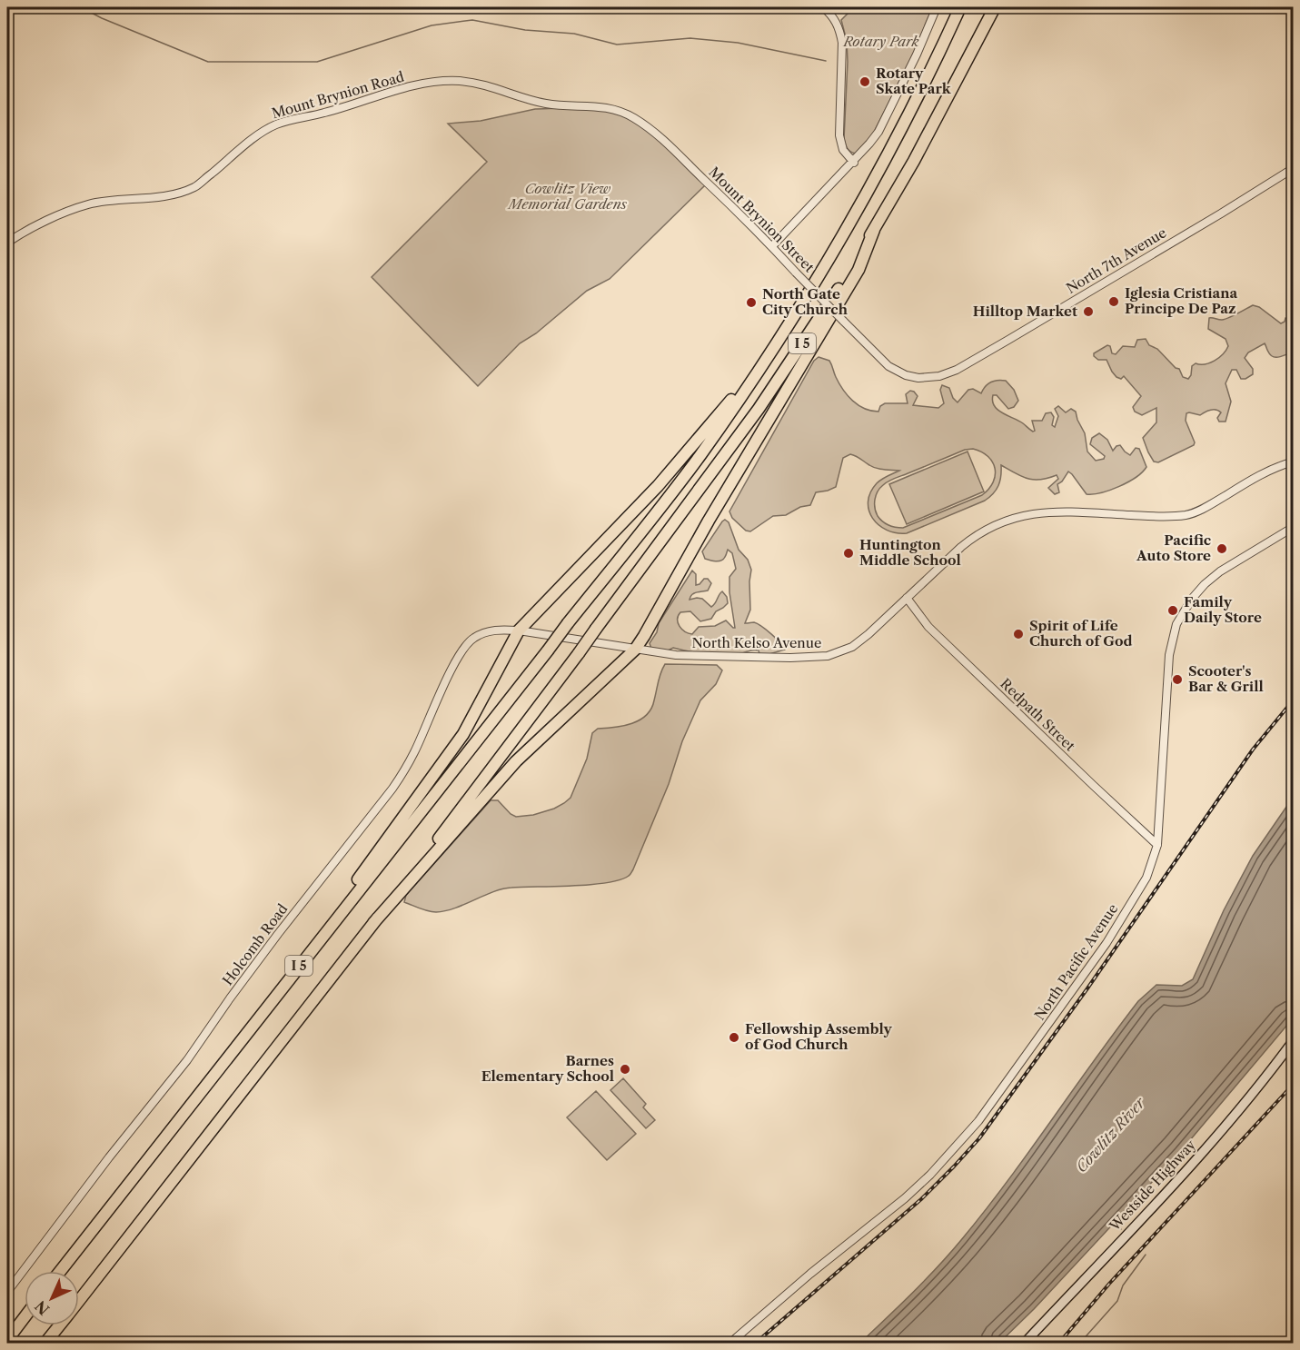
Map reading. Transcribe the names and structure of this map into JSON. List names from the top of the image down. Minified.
{"streets":{"highway":["I 5"],"main road":["Westside Highway"],"street":["Mount Brynion Road","Mount Brynion Street","North 7th Avenue","North Kelso Avenue","Redpath Street","Holcomb Road","North Pacific Avenue"]},"crossings":[["Mount Brynion Road","Mount Brynion Street"],["Mount Brynion Street","North 7th Avenue"],["North Kelso Avenue","Redpath Street"],["North Kelso Avenue","Holcomb Road"],["Redpath Street","North Pacific Avenue"]],"water":["Cowlitz River"],"parks":["Rotary Park","Cowlitz View Memorial Gardens"],"places":["Rotary Skate Park","Iglesia Cristiana Principe De Paz","North Gate City Church","Hilltop Market","Pacific Auto Store","Huntington Middle School","Family Daily Store","Spirit of Life Church of God","Scooter's Bar & Grill","Fellowship Assembly of God Church","Barnes Elementary School"],"north":"bottom left"}
